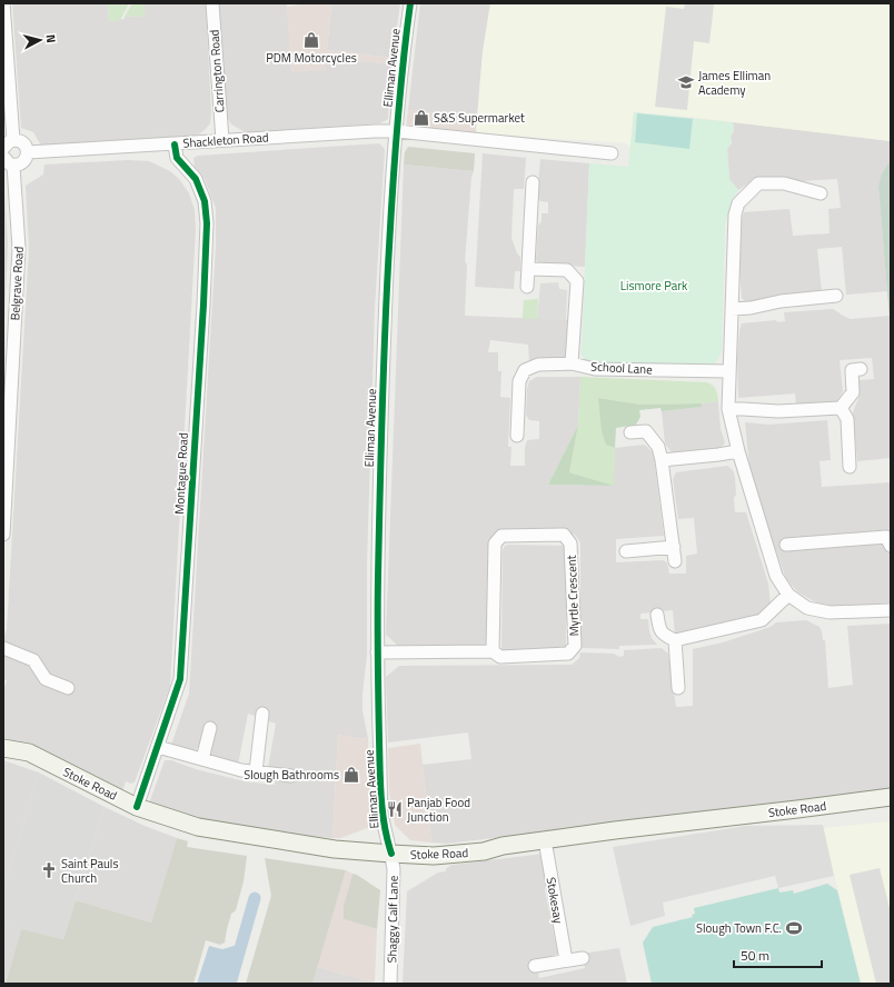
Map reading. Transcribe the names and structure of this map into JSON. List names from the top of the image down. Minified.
{"streets":{"main road":["Stoke Road"],"street":["Elliman Avenue","Carrington Road","Shackleton Road","Belgrave Road","School Lane","Montague Road","Myrtle Crescent","Stokesay","Shaggy Calf Lane"]},"crossings":[["Elliman Avenue","Shackleton Road"],["Elliman Avenue","Myrtle Crescent"],["Elliman Avenue","Stoke Road"],["Elliman Avenue","Shaggy Calf Lane"],["Carrington Road","Shackleton Road"],["Shackleton Road","Montague Road"],["Montague Road","Stoke Road"],["Stoke Road","Stokesay"],["Stoke Road","Shaggy Calf Lane"]],"parks":["Lismore Park"],"places":{"shop":["PDM Motorcycles","S&S Supermarket","Slough Bathrooms"],"school or university":["James Elliman Academy"],"restaurant":["Panjab Food Junction"],"church":["Saint Pauls Church"],"sports":["Slough Town F.C."]},"scale_bar":"50 m","north":"right"}
